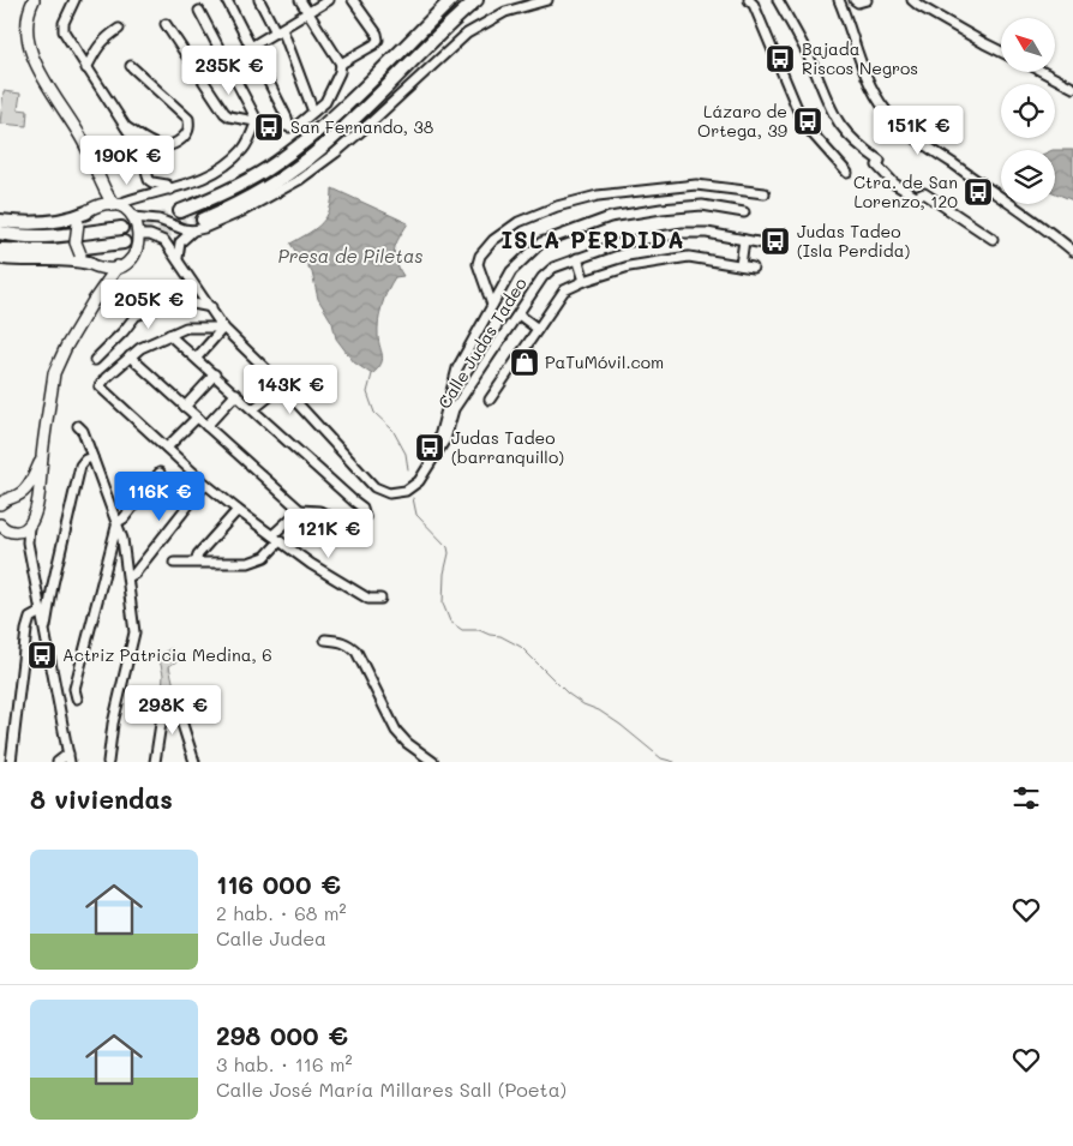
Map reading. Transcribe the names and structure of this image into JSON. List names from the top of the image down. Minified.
{"streets":{"street":["Calle Judas Tadeo"]},"districts":["ISLA PERDIDA"],"water":["Presa de Piletas"],"places":{"bus stop":["Bajada Riscos Negros","Lázaro de Ortega, 39","San Fernando, 38","Ctra. de San Lorenzo, 120","Judas Tadeo (Isla Perdida)","Judas Tadeo (barranquillo)","Actriz Patricia Medina, 6"],"shop":["PaTuMóvil.com"]},"north":"top left","page":{"price":["235K €","151K €","190K €","205K €","143K €","116K €","121K €","298K €"],"heading":"8 viviendas","list":[{"name":"116 000 €","note":"2 hab. · 68 m² · Calle Judea"},{"name":"298 000 €","note":"3 hab. · 116 m² · Calle José María Millares Sall (Poeta)"}]}}
